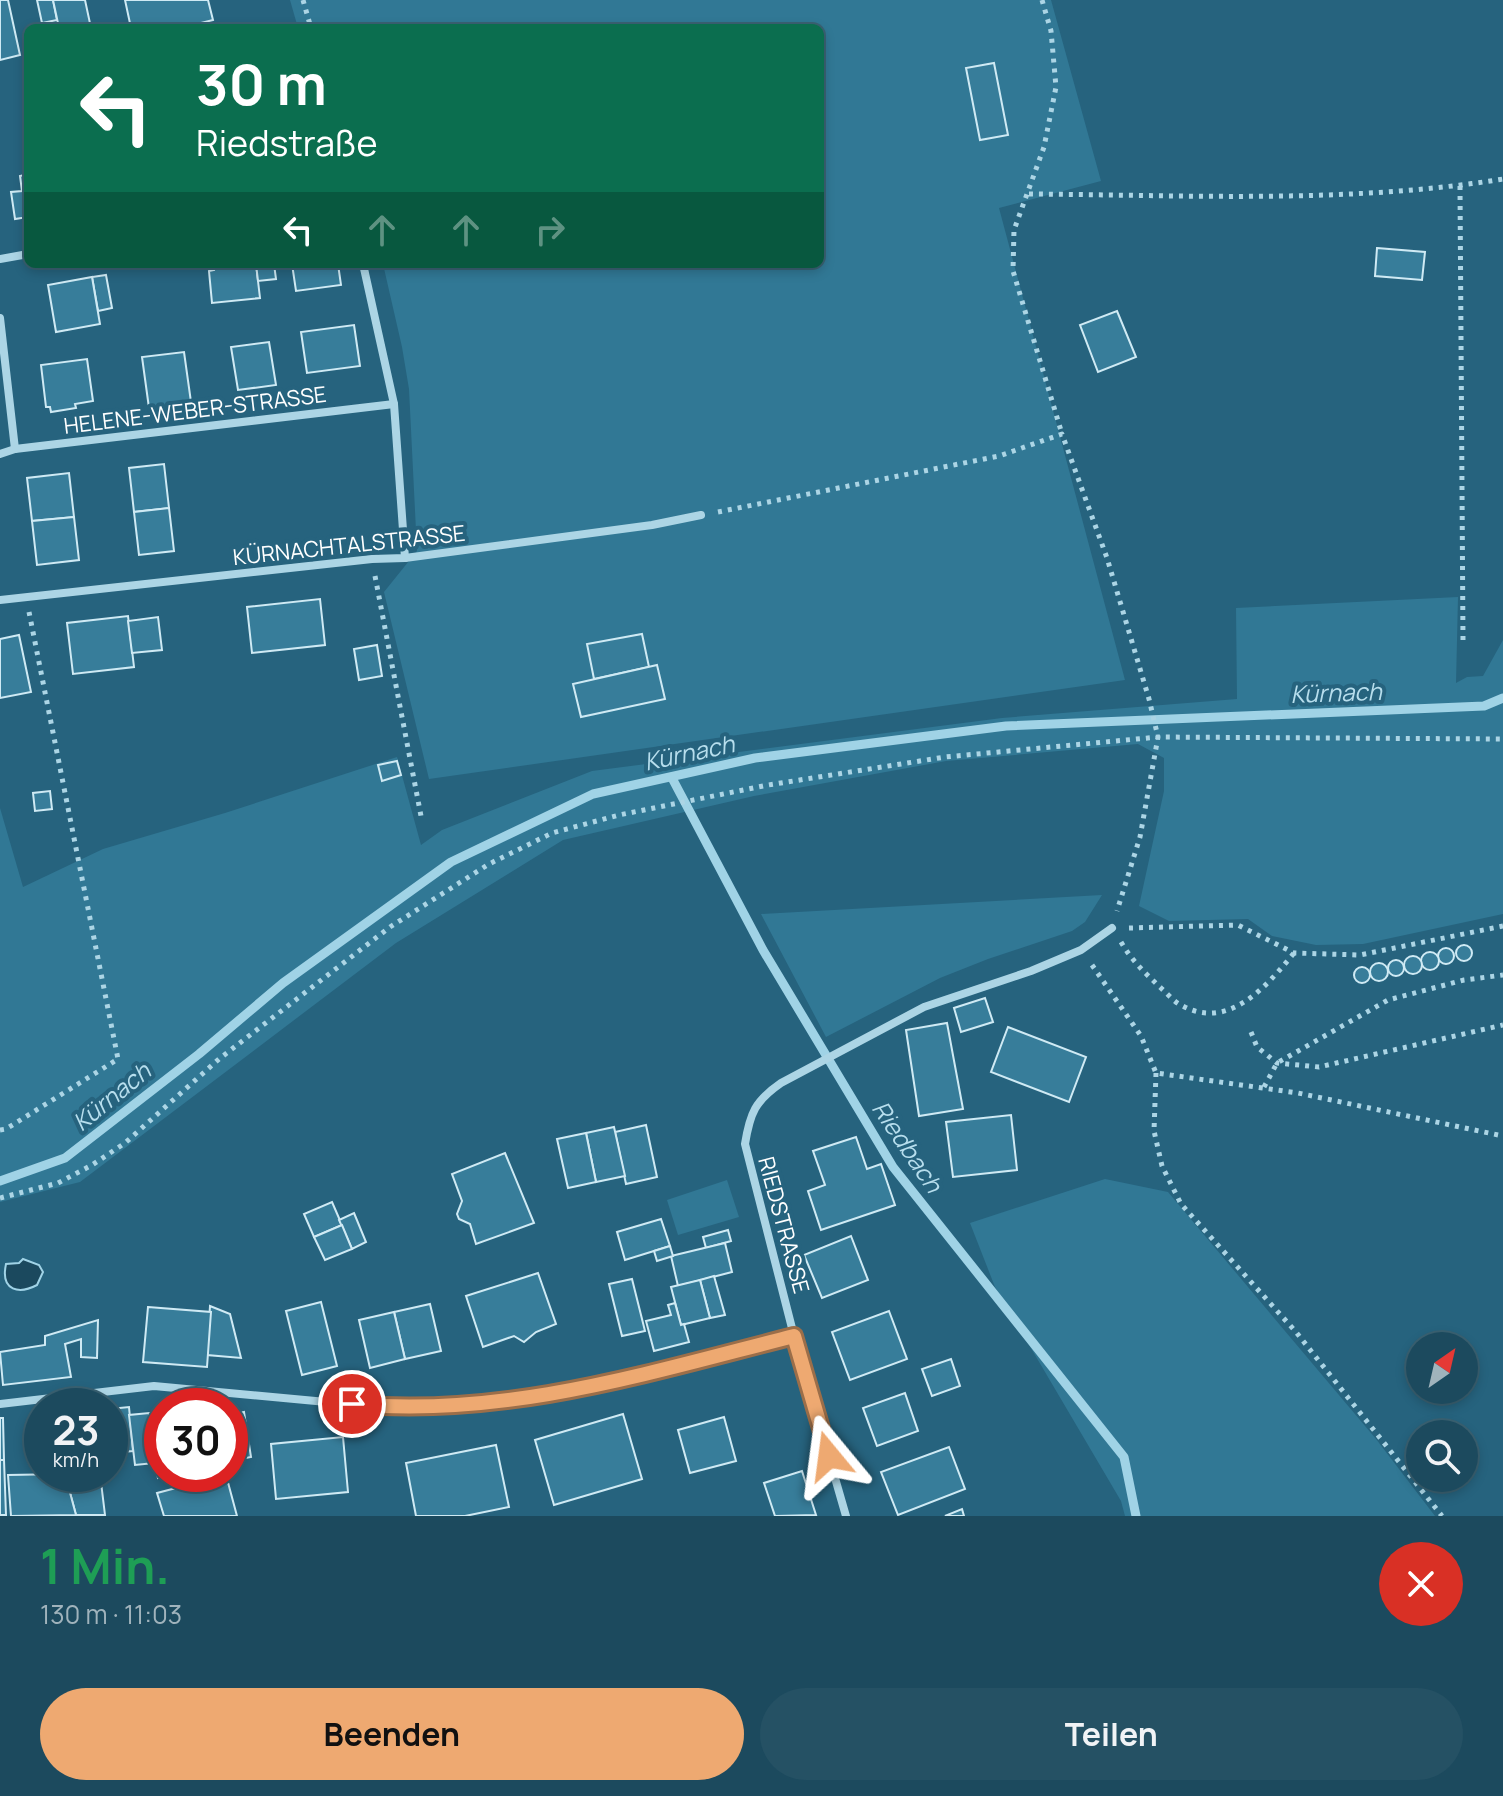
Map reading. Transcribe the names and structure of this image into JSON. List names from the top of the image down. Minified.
{"streets":{"street":["HELENE-WEBER-STRASSE","KÜRNACHTALSTRASSE","RIEDSTRASSE"]},"water":["Kürnach","Riedbach"],"north":"top right","page":{"turn":["30 m","Riedstraße"],"speed":"23 km/h","limit":"30","heading":["1 Min.","130 m · 11:03"],"buttons":["Beenden","Teilen"]}}
